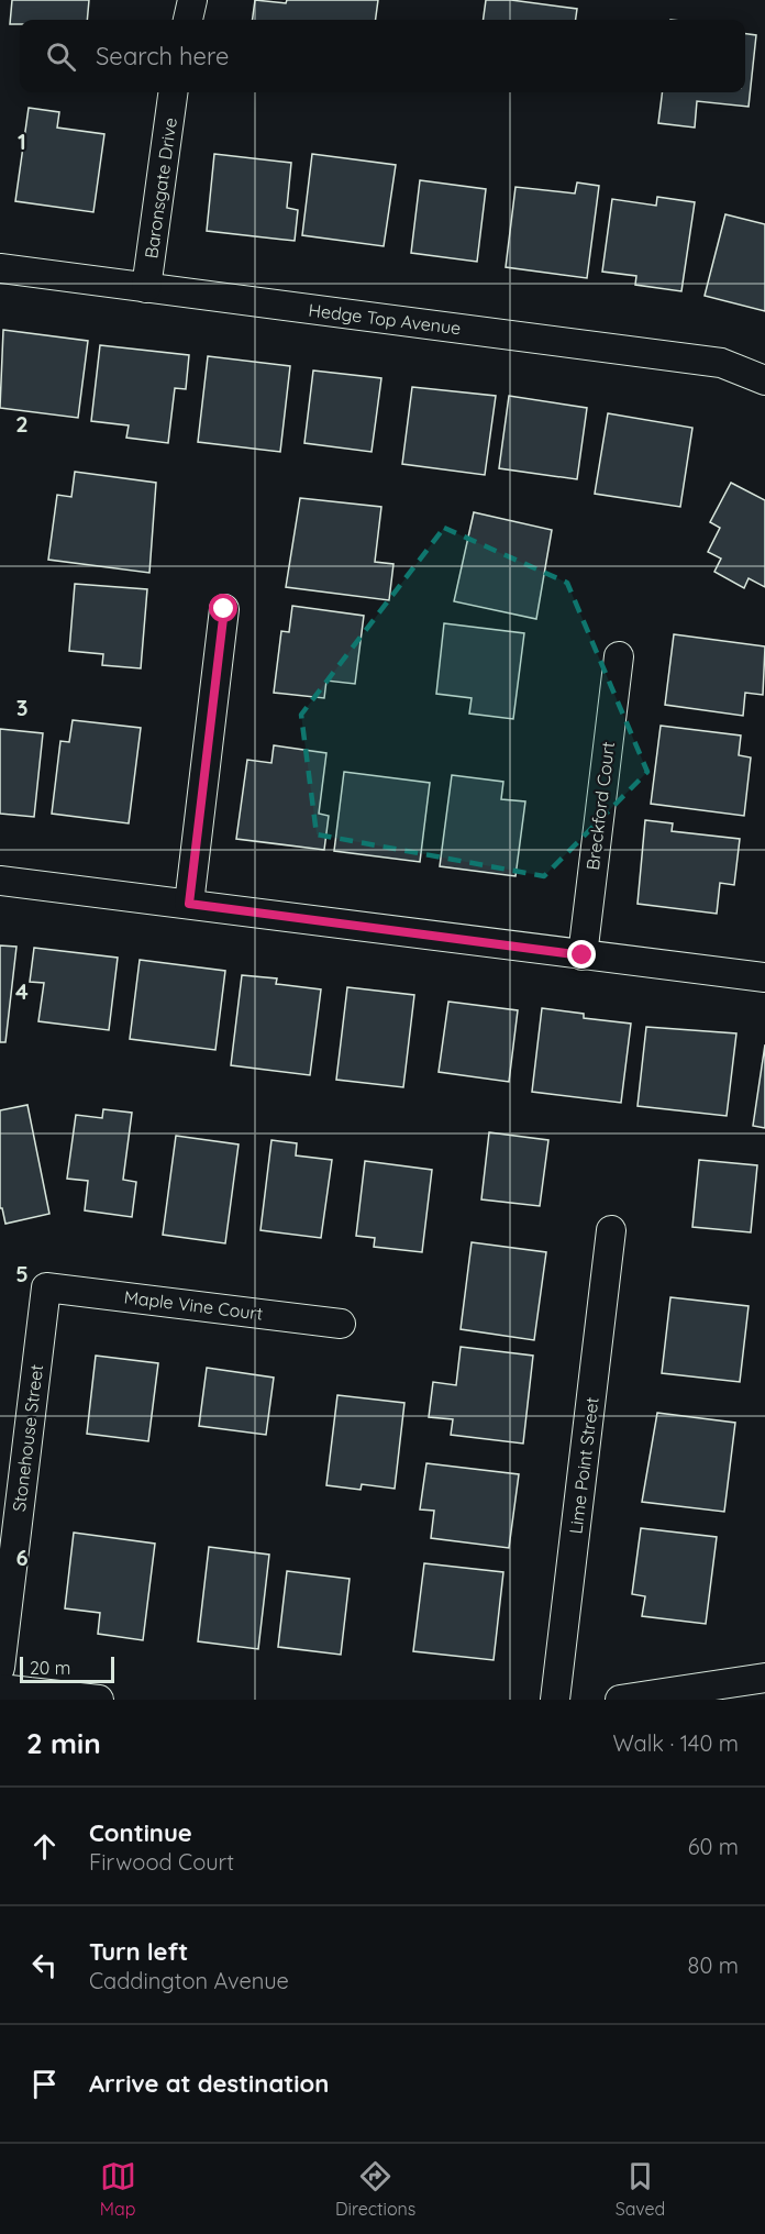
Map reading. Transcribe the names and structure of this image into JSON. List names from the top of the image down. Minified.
{"streets":{"street":["Baronsgate Drive","Hedge Top Avenue","Breckford Court","Maple Vine Court","Stonehouse Street","Lime Point Street"]},"crossings":[["Baronsgate Drive","Hedge Top Avenue"],["Maple Vine Court","Stonehouse Street"]],"scale_bar":"20 m","page":{"search":"Search here","scale":"20 m","heading":["2 min","Walk · 140 m"],"list":[["Continue","Firwood Court","60 m"],["Turn left","Caddington Avenue","80 m"],"Arrive at destination"],"nav":["Map","Directions","Saved"]},"grid":{"rows":["1","2","3","4","5","6"]}}
